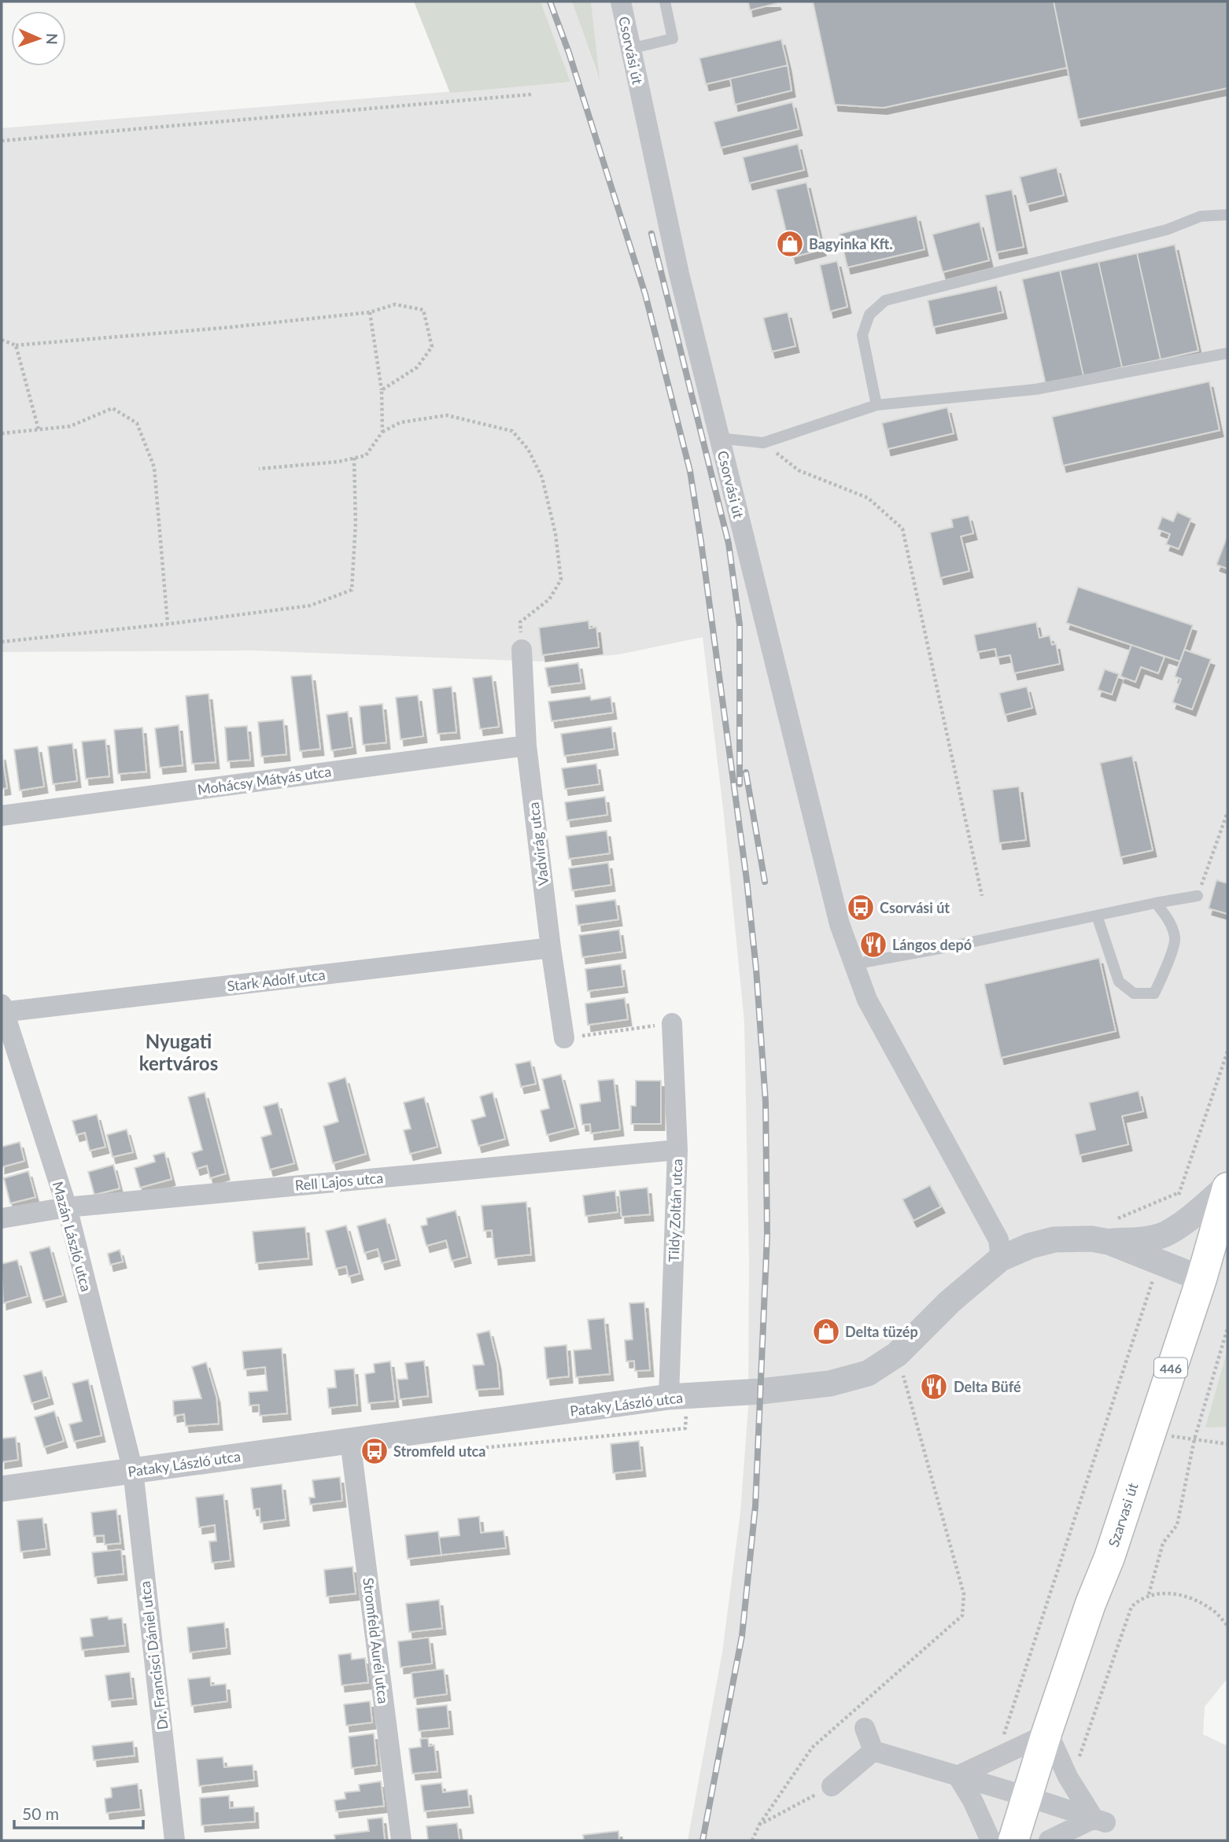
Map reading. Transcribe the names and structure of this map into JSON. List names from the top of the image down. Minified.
{"streets":{"main road":["446","Szarvasi út"],"street":["Csorvási út","Mohácsy Mátyás utca","Vadvirág utca","Stark Adolf utca","Rell Lajos utca","Tildy Zoltán utca","Mazán László utca","Pataky László utca","Stromfeld Aurél utca","Dr. Francisci Dániel utca"]},"crossings":[["Csorvási út","Pataky László utca"],["Mohácsy Mátyás utca","Vadvirág utca"],["Vadvirág utca","Stark Adolf utca"],["Stark Adolf utca","Mazán László utca"],["Rell Lajos utca","Tildy Zoltán utca"],["Rell Lajos utca","Mazán László utca"],["Tildy Zoltán utca","Pataky László utca"],["Mazán László utca","Pataky László utca"],["Mazán László utca","Dr. Francisci Dániel utca"],["Pataky László utca","Szarvasi út"],["Pataky László utca","Stromfeld Aurél utca"],["Pataky László utca","Dr. Francisci Dániel utca"]],"districts":["Nyugati kertváros"],"places":{"shop":["Bagyinka Kft.","Delta tüzép"],"bus stop":["Csorvási út","Stromfeld utca"],"restaurant":["Lángos depó","Delta Büfé"]},"scale_bar":"50 m","north":"right"}
